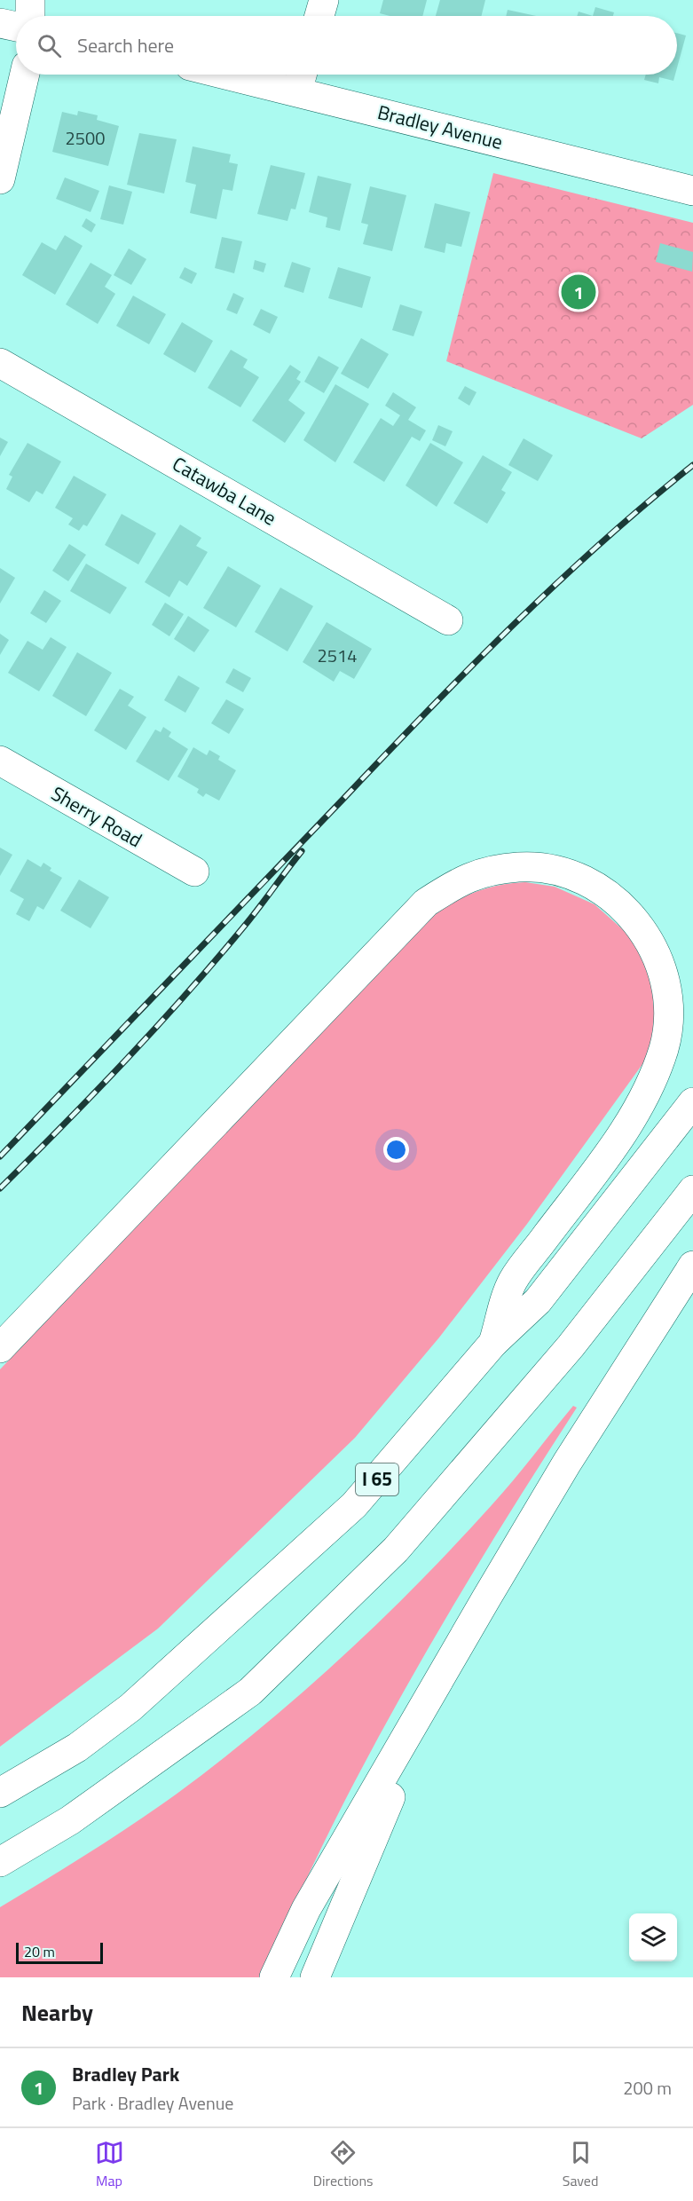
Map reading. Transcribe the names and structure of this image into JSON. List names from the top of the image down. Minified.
{"streets":{"main road":["Bradley Avenue","Catawba Lane","Sherry Road","I 65"]},"house_numbers":["2500","2514"],"scale_bar":"20 m","page":{"search":"Search here","pins":"1","scale":"20 m","heading":"Nearby","list":[{"mark":"1","name":"Bradley Park","note":"Park · Bradley Avenue","value":"200 m"}],"nav":["Map","Directions","Saved"]}}
